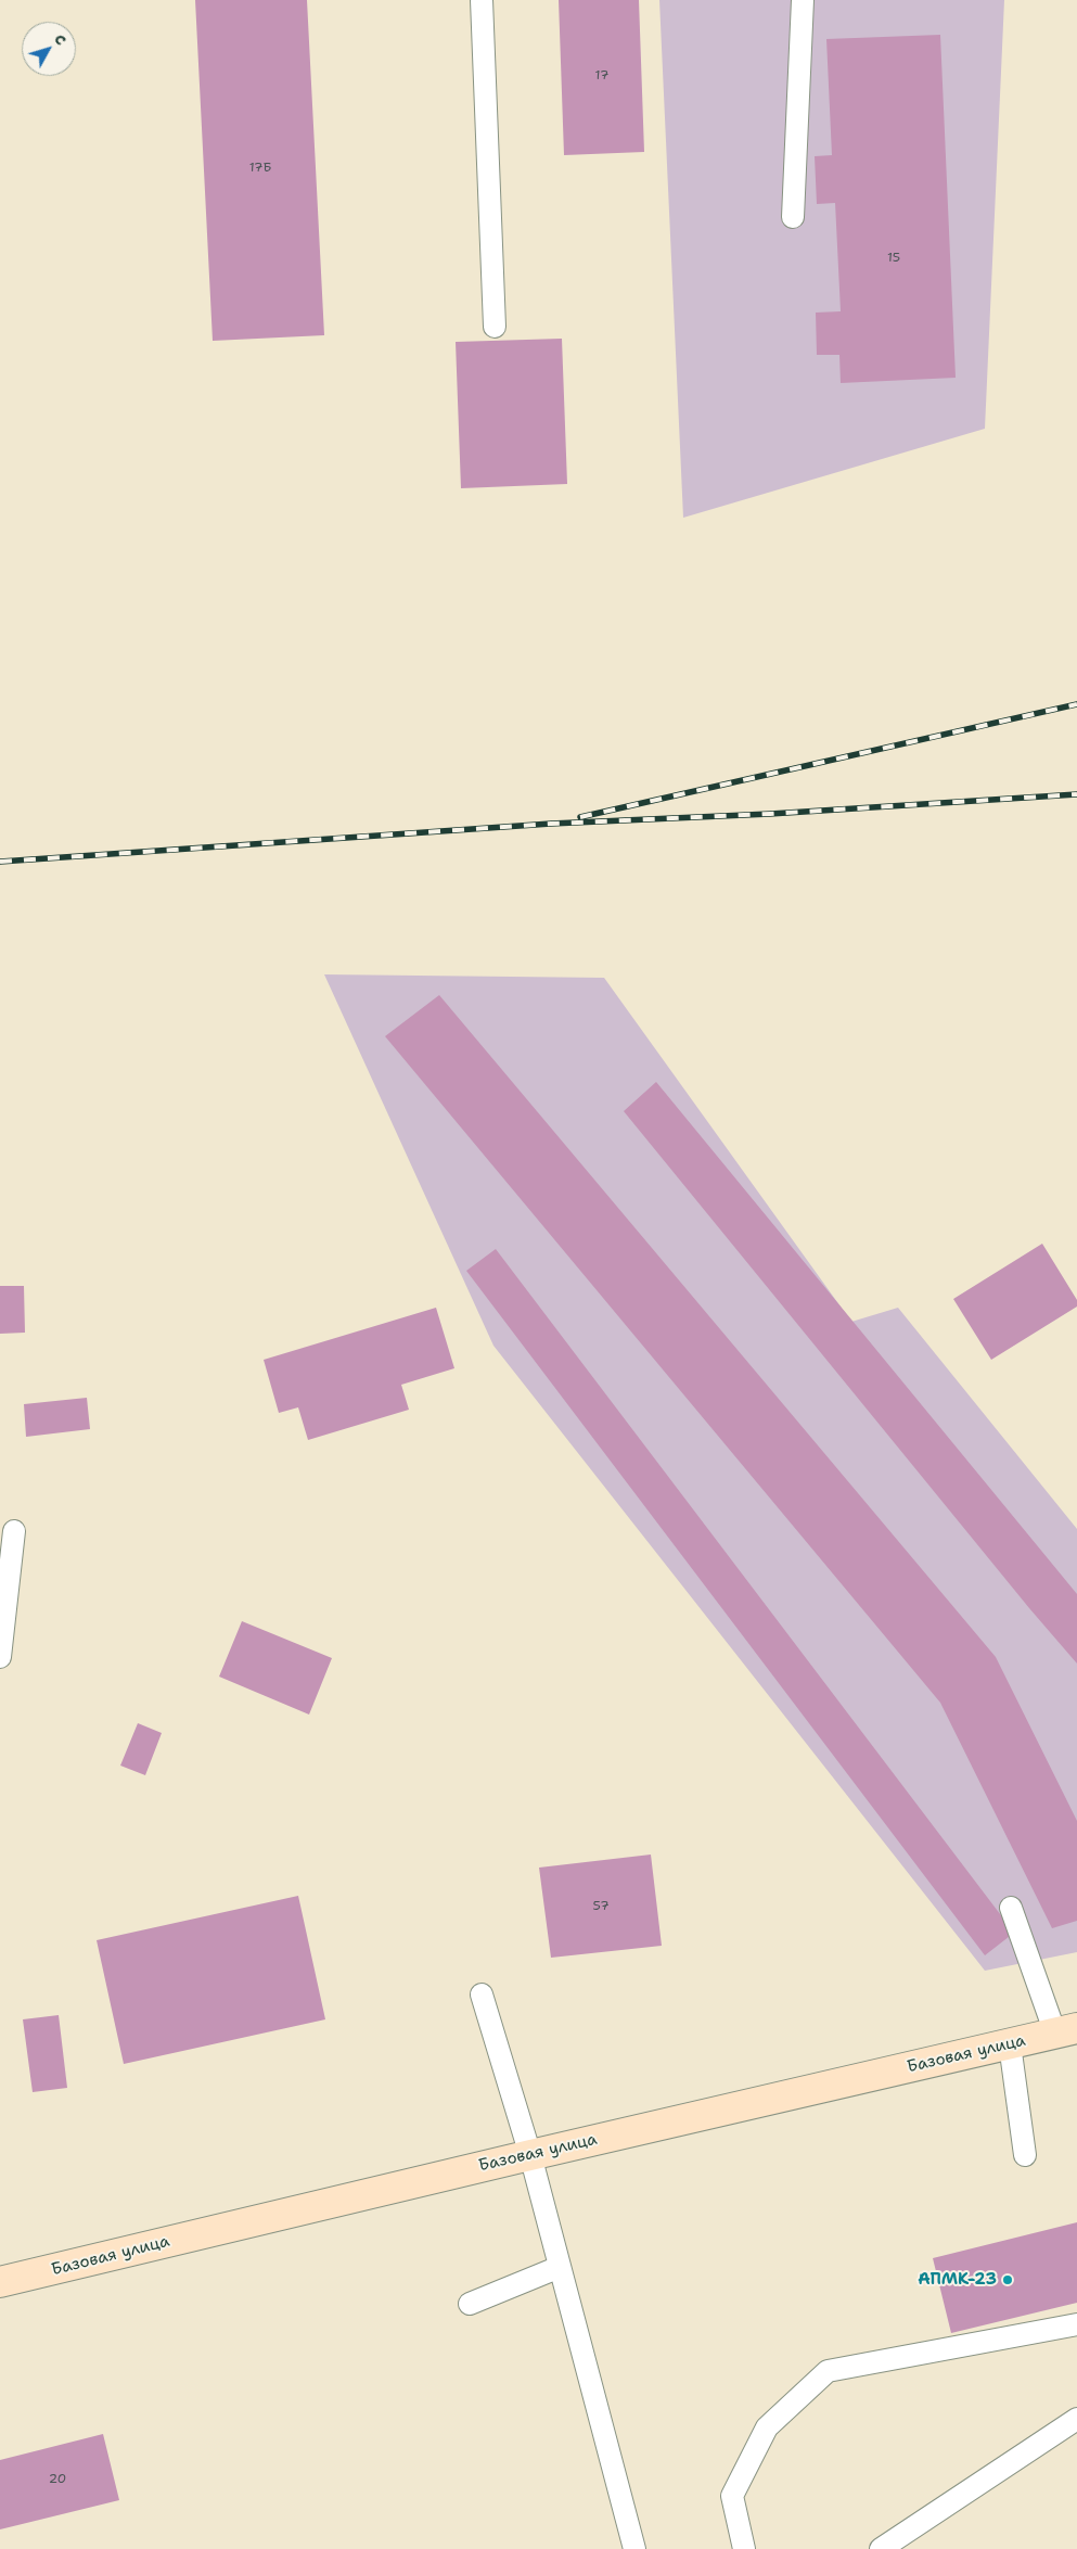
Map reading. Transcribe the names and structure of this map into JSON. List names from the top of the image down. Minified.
{"streets":{"main road":["Базовая улица"]},"places":["АПМК-23"],"house_numbers":["17","17Б","15","57","20"],"north":"top right"}
